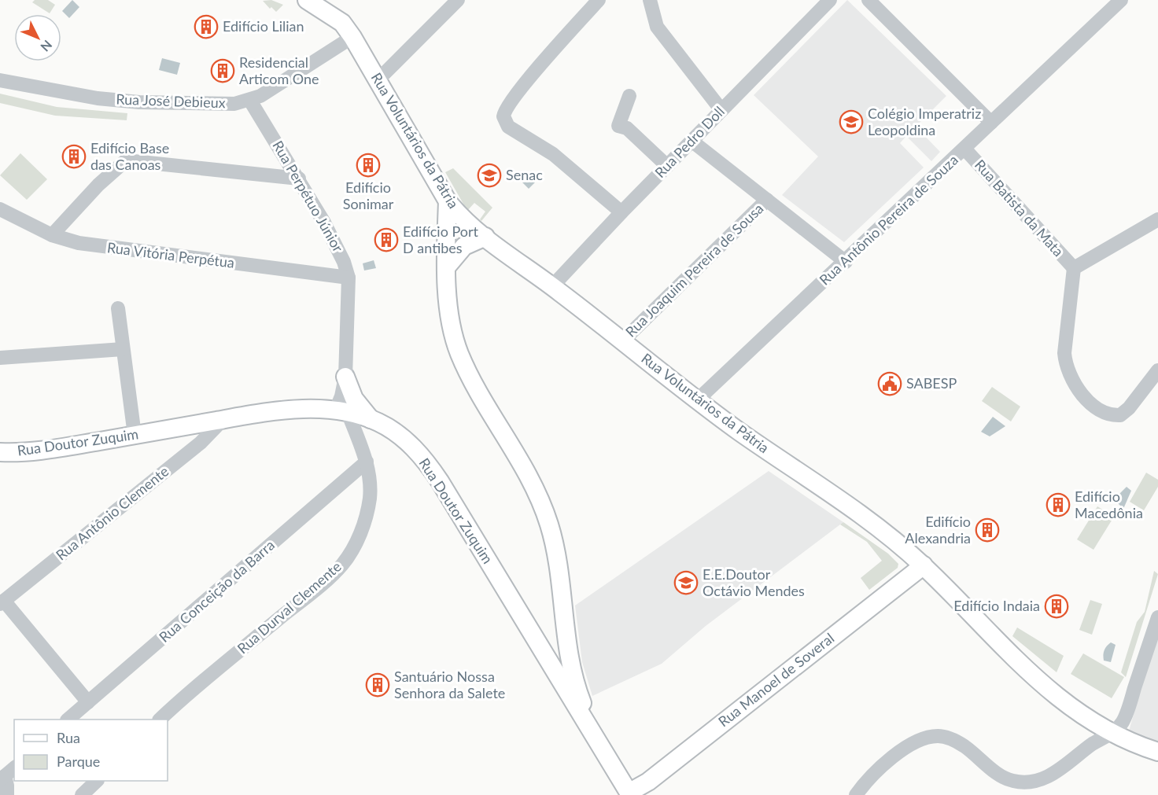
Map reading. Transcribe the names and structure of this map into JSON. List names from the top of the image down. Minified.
{"streets":{"main road":["Rua Voluntários da Pátria","Rua Doutor Zuquim","Rua Manoel de Soveral"],"street":["Rua José Debieux","Rua Pedro Doll","Rua Perpétuo Júnior","Rua Batista da Mata","Rua Antônio Pereira de Souza","Rua Vitória Perpétua","Rua Joaquim Pereira de Sousa","Rua Antônio Clemente","Rua Conceição da Barra","Rua Durval Clemente"]},"crossings":[["Rua José Debieux","Rua Voluntários da Pátria"],["Rua José Debieux","Rua Perpétuo Júnior"],["Rua Voluntários da Pátria","Rua Pedro Doll"],["Rua Voluntários da Pátria","Rua Antônio Pereira de Souza"],["Rua Voluntários da Pátria","Rua Joaquim Pereira de Sousa"],["Rua Voluntários da Pátria","Rua Manoel de Soveral"],["Rua Perpétuo Júnior","Rua Vitória Perpétua"],["Rua Perpétuo Júnior","Rua Doutor Zuquim"],["Rua Perpétuo Júnior","Rua Durval Clemente"],["Rua Batista da Mata","Rua Antônio Pereira de Souza"],["Rua Doutor Zuquim","Rua Antônio Clemente"],["Rua Doutor Zuquim","Rua Durval Clemente"],["Rua Doutor Zuquim","Rua Manoel de Soveral"],["Rua Conceição da Barra","Rua Durval Clemente"]],"places":{"building":["Edifício Lilian","Residencial Articom One","Edifício Base das Canoas","Edifício Sonimar","Edifício Port D antibes","Edifício Macedônia","Edifício Alexandria","Edifício Indaia","Santuário Nossa Senhora da Salete"],"school or university":["Colégio Imperatriz Leopoldina","Senac","E.E.Doutor Octávio Mendes"],"public building":["SABESP"]},"legend":["Rua","Parque"],"north":"bottom right"}
